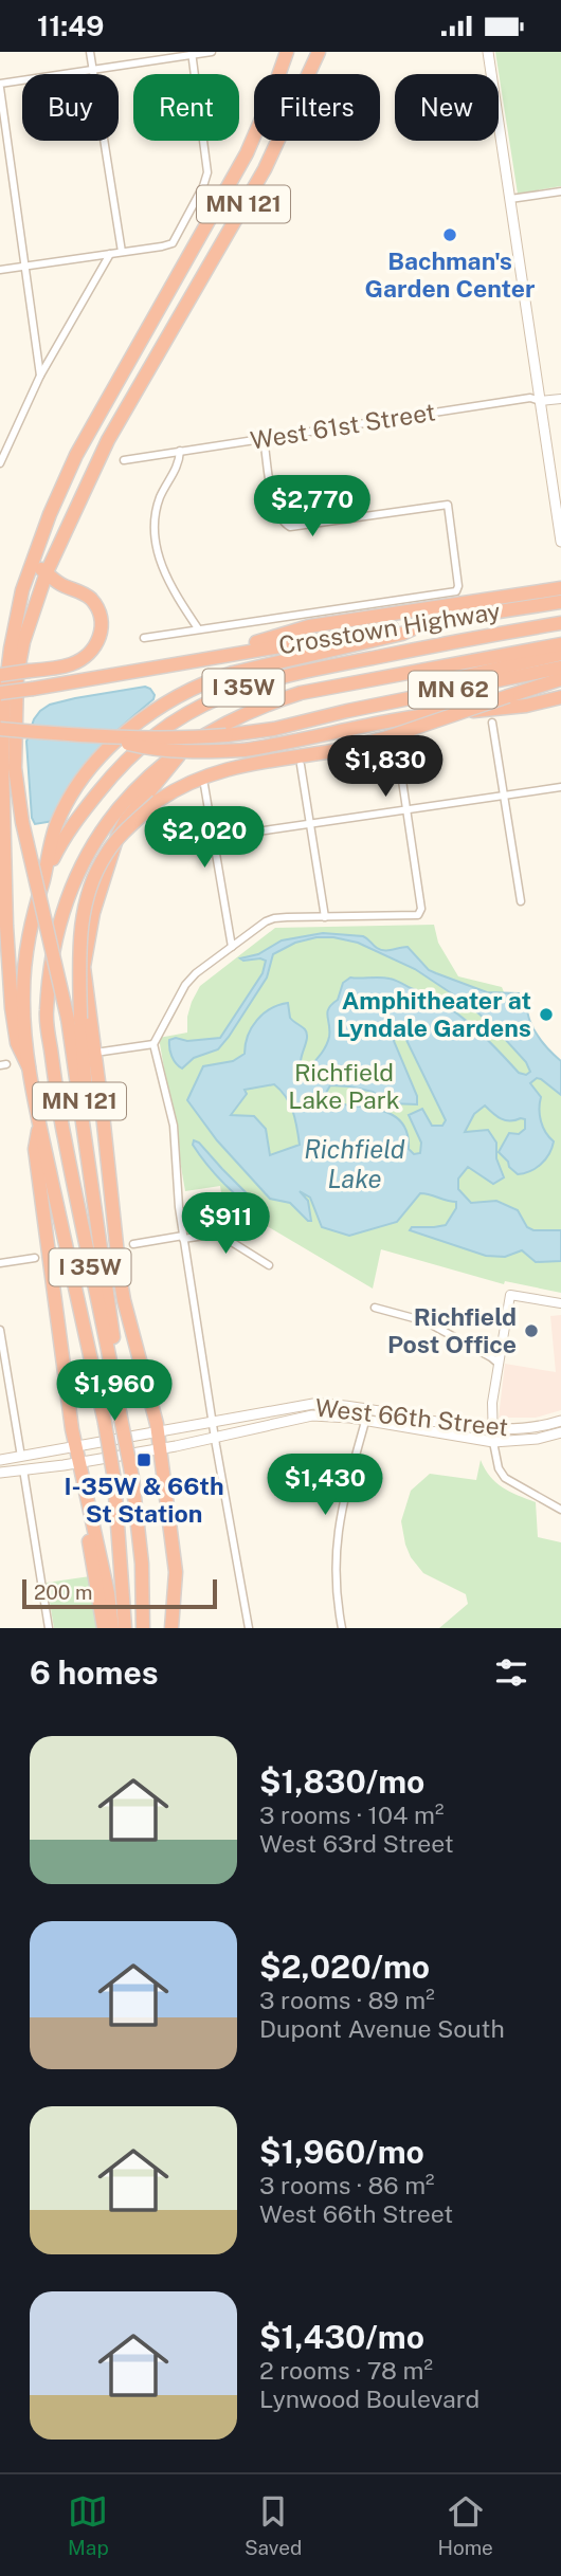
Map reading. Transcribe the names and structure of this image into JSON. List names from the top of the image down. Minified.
{"streets":{"highway":["MN 121","Crosstown Highway","I 35W"],"main road":["West 66th Street"],"street":["West 61st Street"]},"crossings":[["MN 121","I 35W"]],"water":["Richfield Lake"],"parks":["Richfield Lake Park"],"places":{"other":["Bachman's Garden Center","Amphitheater at Lyndale Gardens","Richfield Post Office"],"transit":["I-35W & 66th St Station"]},"scale_bar":"200 m","page":{"status":"11:49","chip":["Buy","Rent","Filters","New"],"price":["$2,770","$1,830","$2,020","$911","$1,960","$1,430"],"scale":"200 m","heading":"6 homes","list":[{"name":"$1,830/mo","note":"3 rooms · 104 m² · West 63rd Street"},{"name":"$2,020/mo","note":"3 rooms · 89 m² · Dupont Avenue South"},{"name":"$1,960/mo","note":"3 rooms · 86 m² · West 66th Street"},{"name":"$1,430/mo","note":"2 rooms · 78 m² · Lynwood Boulevard"}],"tabs":["Map","Saved","Home"]}}
